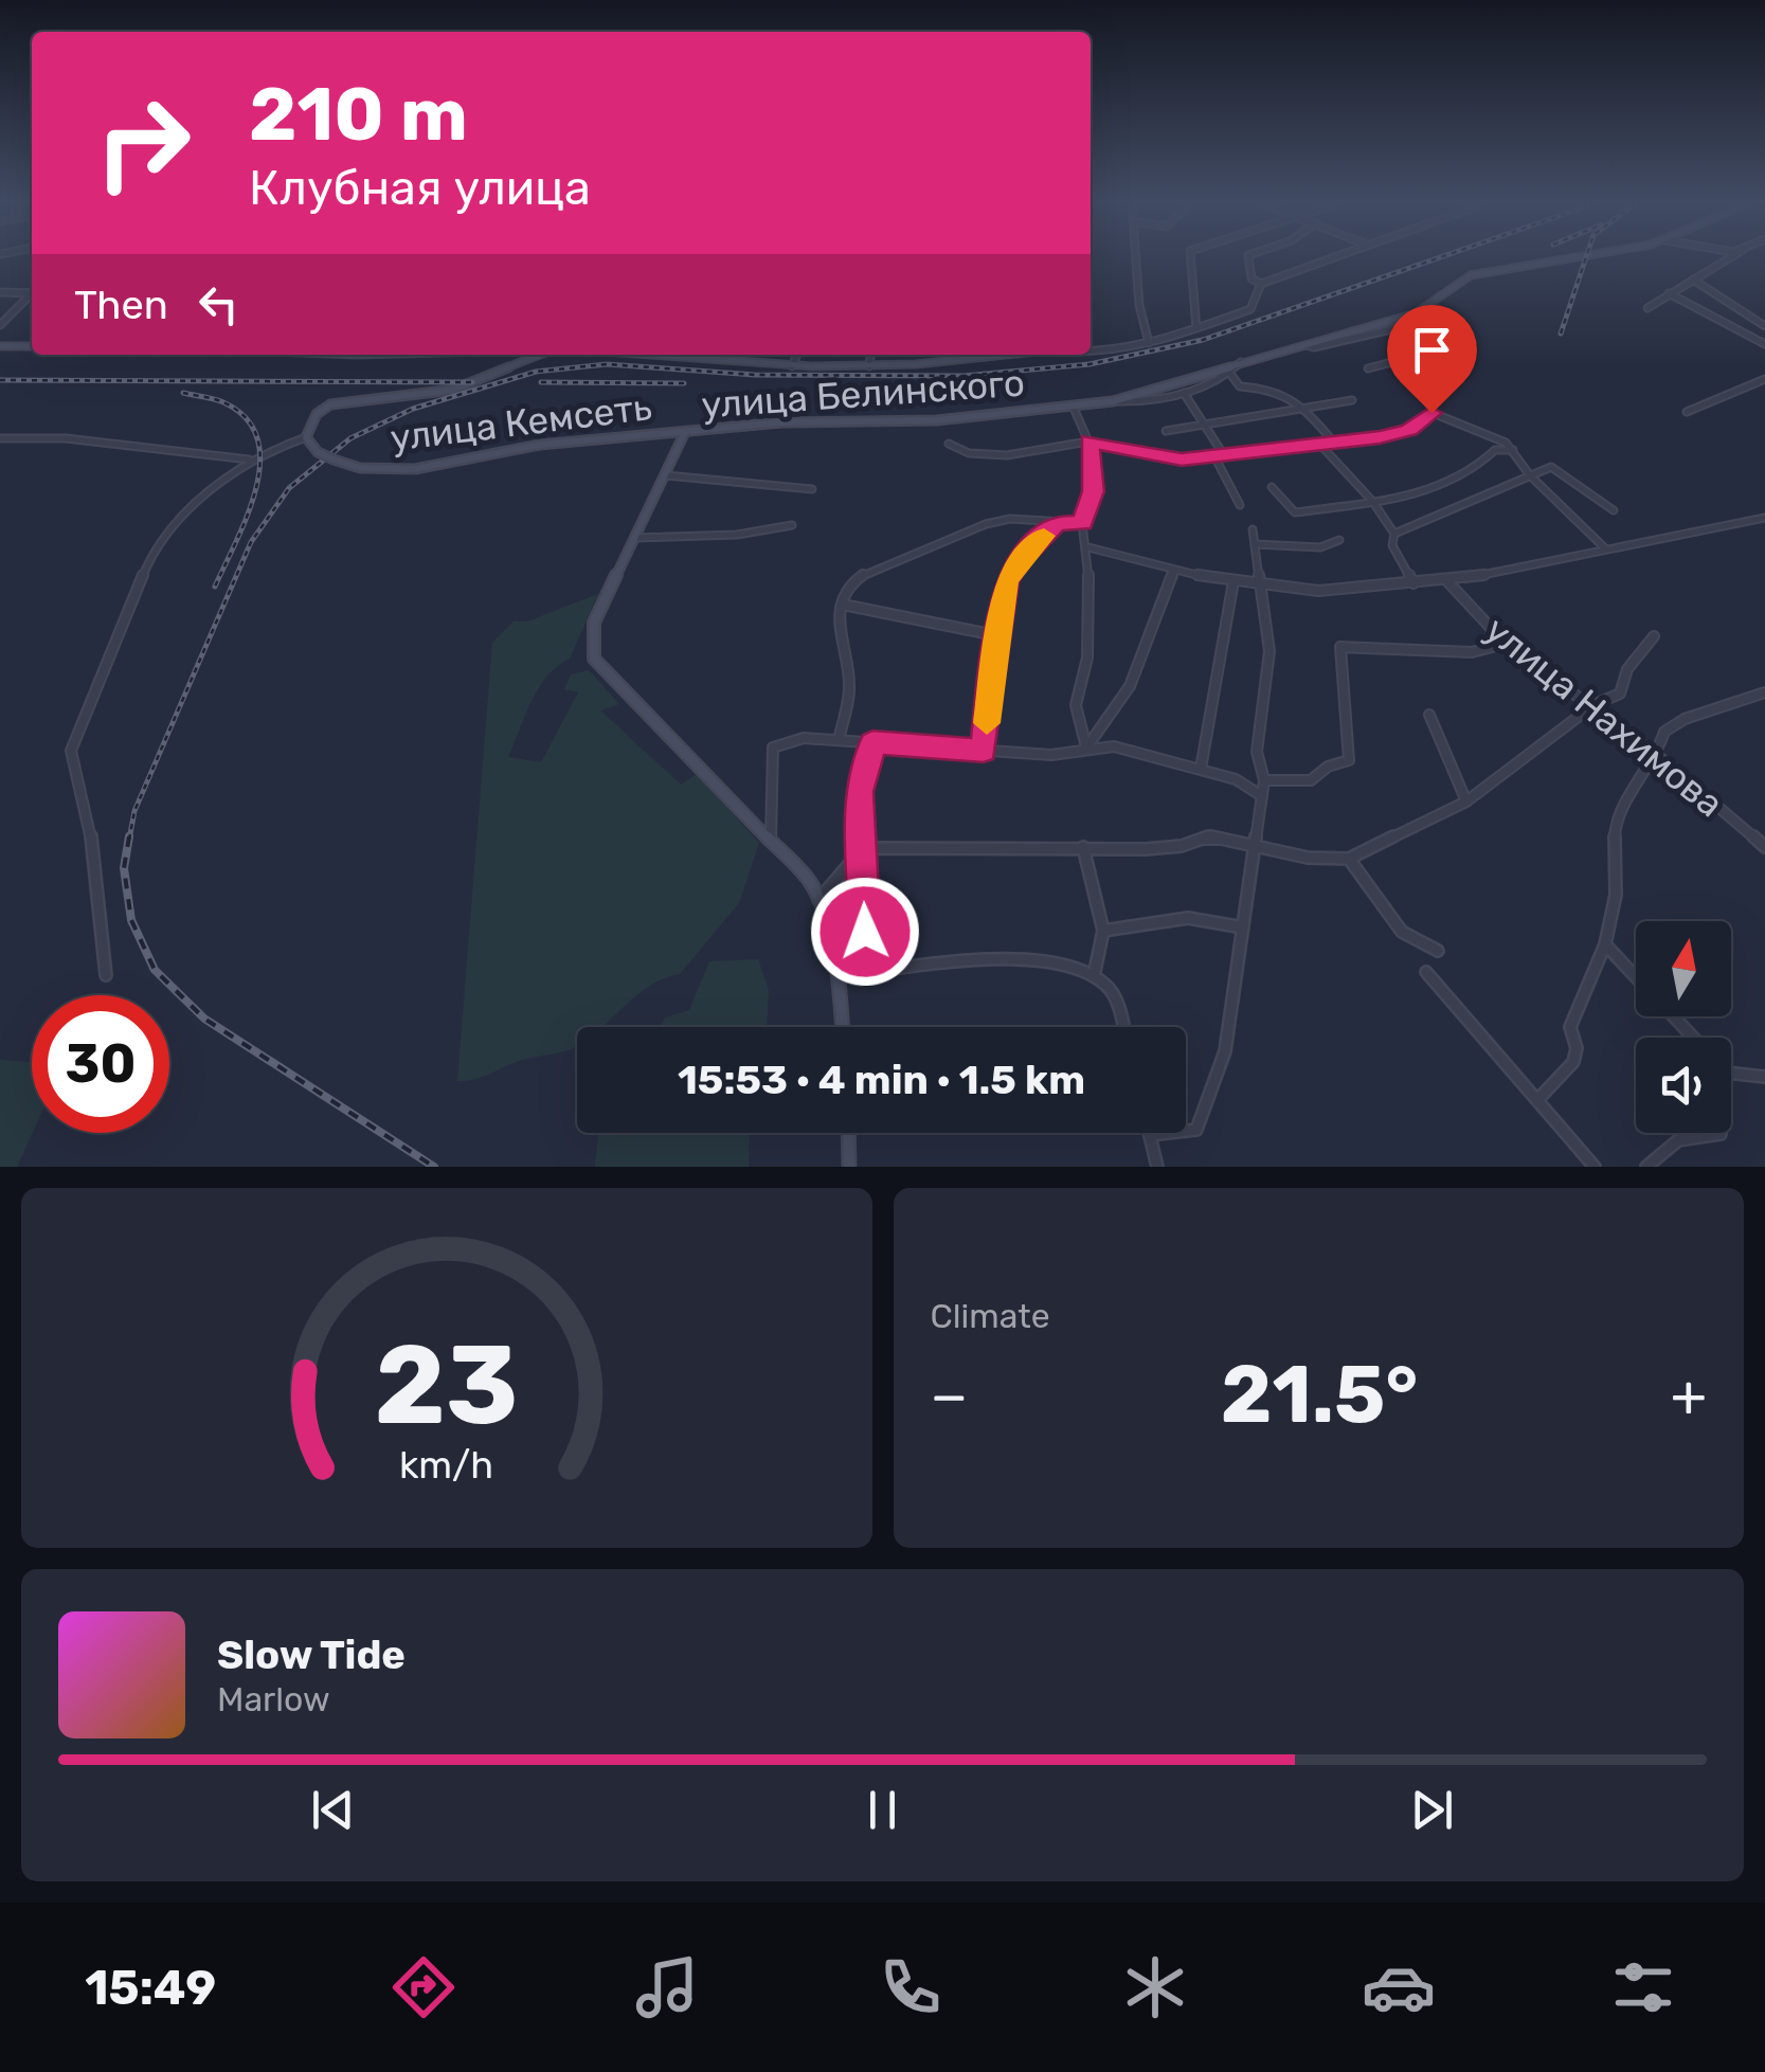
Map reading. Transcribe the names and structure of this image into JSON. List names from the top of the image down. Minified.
{"streets":{"main road":["улица Белинского","улица Кемсеть"],"street":["улица Нахимова"]},"crossings":[["улица Белинского","улица Кемсеть"]],"north":"top","page":{"turn":["210 m","Клубная улица"],"then":"Then","limit":"30","trip":"15:53 · 4 min · 1.5 km","tile":"Climate","heat":["−","21.5°","+"],"song":["Slow Tide","Marlow"],"tabs":"15:49","gauge":["23","km/h"]}}
